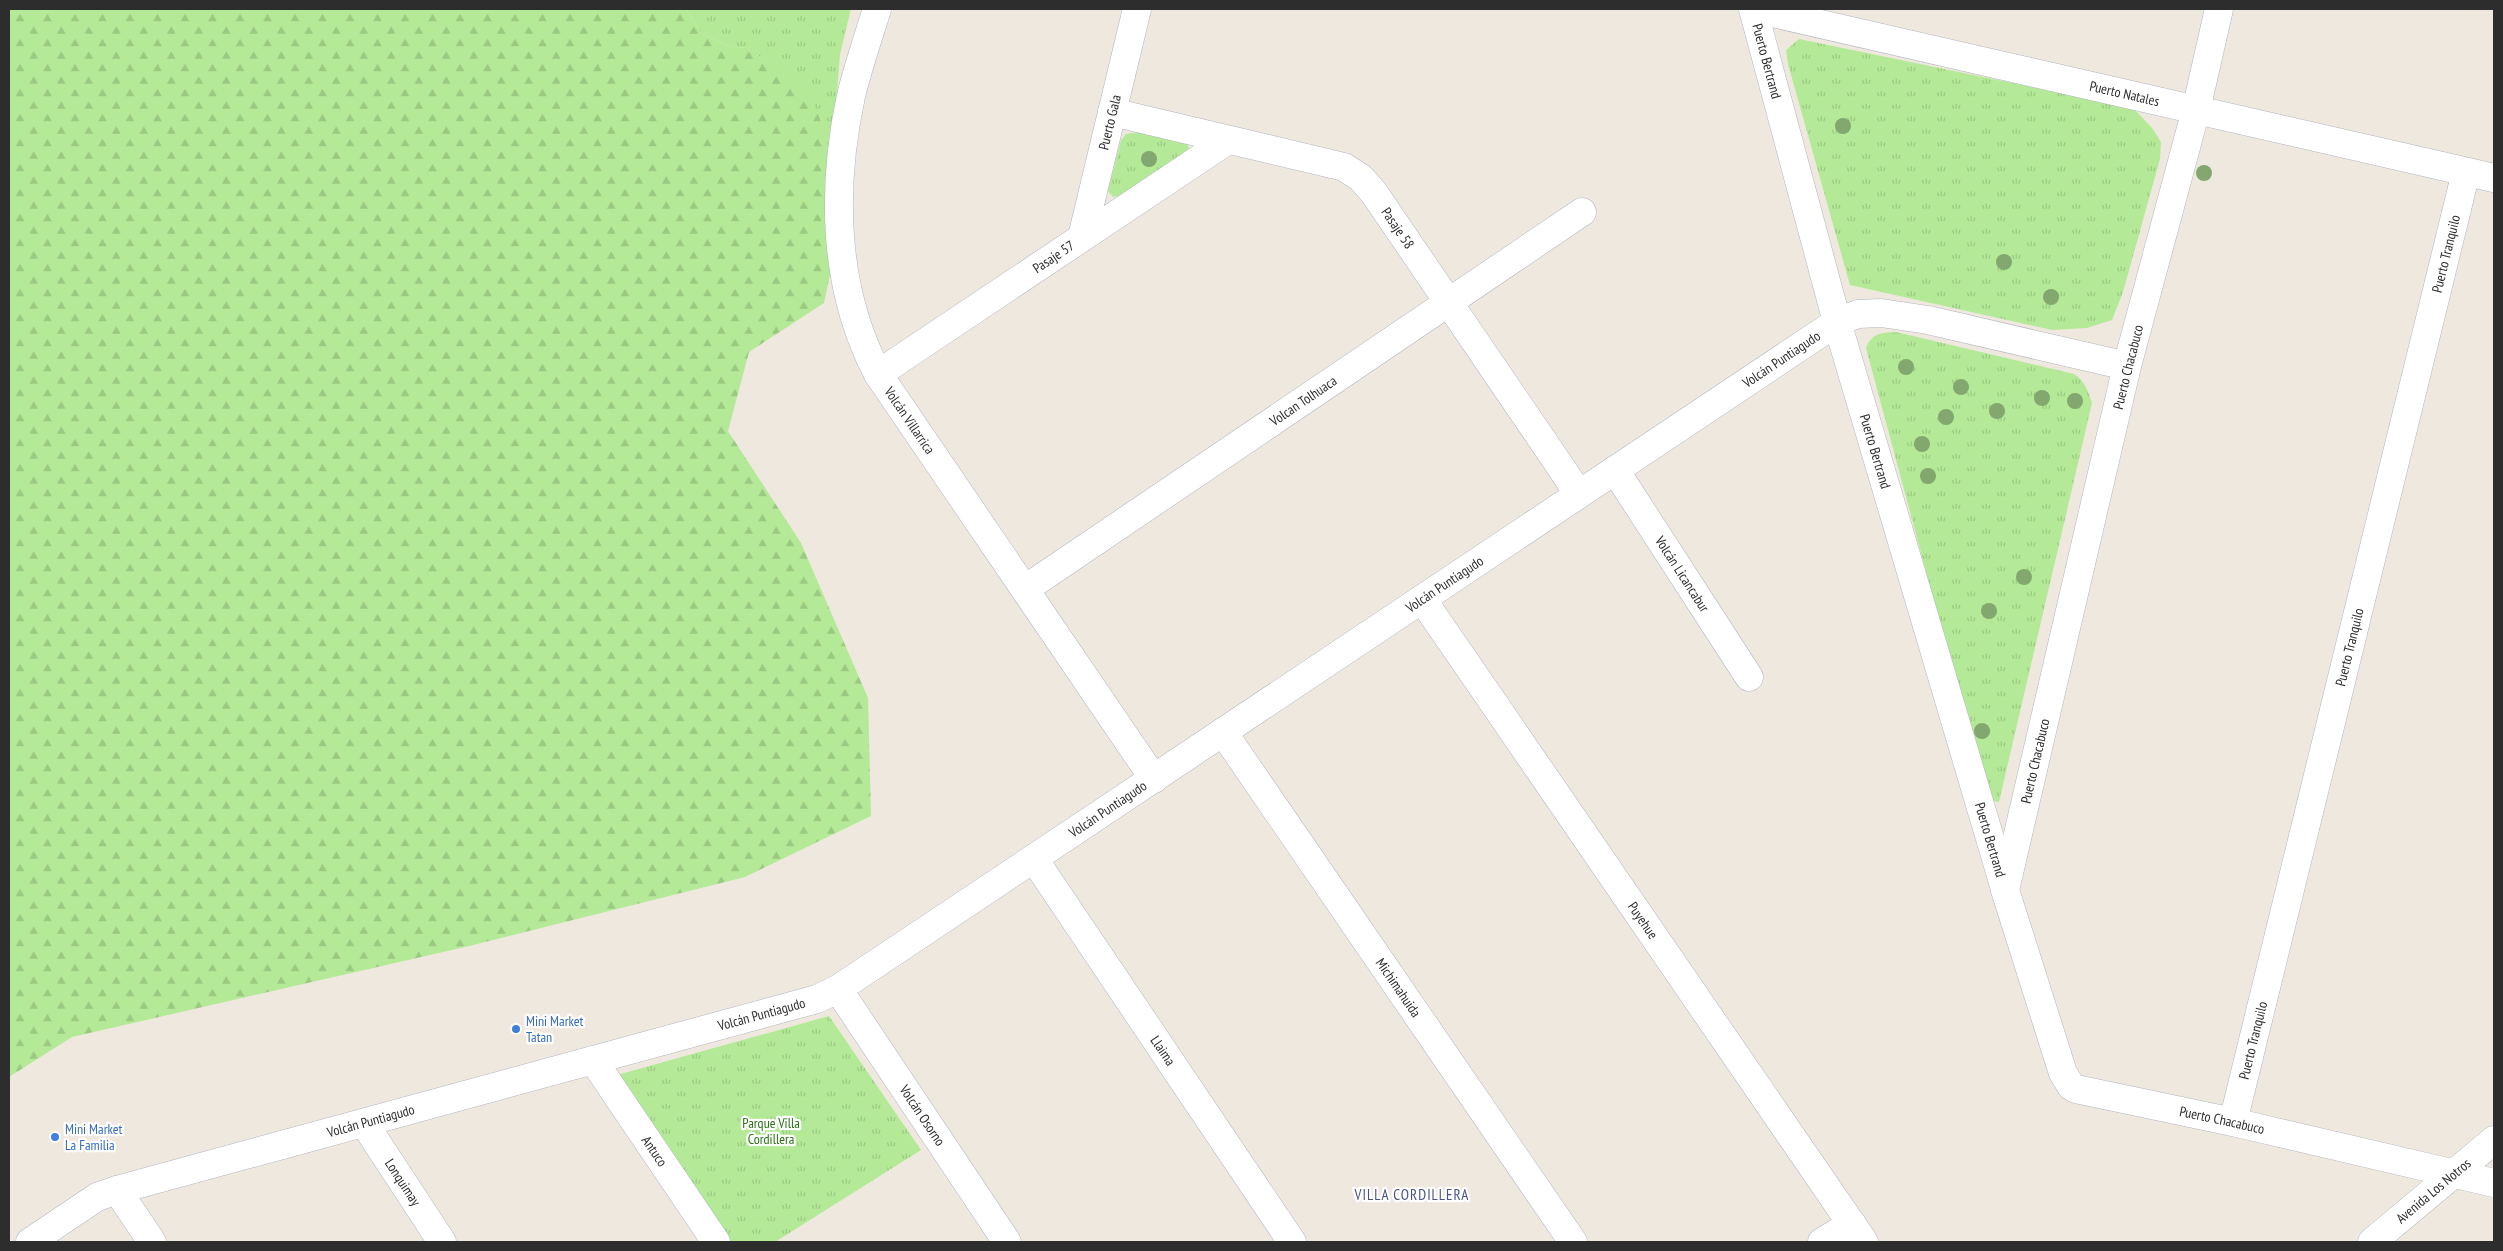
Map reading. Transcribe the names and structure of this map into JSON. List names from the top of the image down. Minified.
{"streets":{"street":["Puerto Bertrand","Puerto Natales","Puerto Gala","Pasaje 58","Puerto Tranquilo","Pasaje 57","Volcán Puntiagudo","Puerto Chacabuco","Volcan Tolhuaca","Volcán Villarrica","Volcán Licancabur","Puyehue","Michimahuida","Llaima","Volcán Osorno","Antuco","Lonquimay","Avenida Los Notros"]},"crossings":[["Puerto Bertrand","Puerto Natales"],["Puerto Bertrand","Volcán Puntiagudo"],["Puerto Bertrand","Puerto Chacabuco"],["Puerto Natales","Puerto Tranquilo"],["Puerto Natales","Puerto Chacabuco"],["Puerto Gala","Pasaje 58"],["Puerto Gala","Pasaje 57"],["Pasaje 58","Pasaje 57"],["Pasaje 58","Volcán Puntiagudo"],["Pasaje 58","Volcan Tolhuaca"],["Puerto Tranquilo","Puerto Chacabuco"],["Pasaje 57","Volcán Villarrica"],["Volcán Puntiagudo","Puerto Chacabuco"],["Volcán Puntiagudo","Volcán Villarrica"],["Volcán Puntiagudo","Volcán Licancabur"],["Volcán Puntiagudo","Puyehue"],["Volcán Puntiagudo","Michimahuida"],["Volcán Puntiagudo","Llaima"],["Volcán Puntiagudo","Volcán Osorno"],["Volcán Puntiagudo","Antuco"],["Volcán Puntiagudo","Lonquimay"],["Puerto Chacabuco","Avenida Los Notros"],["Volcan Tolhuaca","Volcán Villarrica"]],"districts":["VILLA CORDILLERA"],"parks":["Parque Villa Cordillera"],"places":["Mini Market Tatan","Mini Market La Familia"]}
